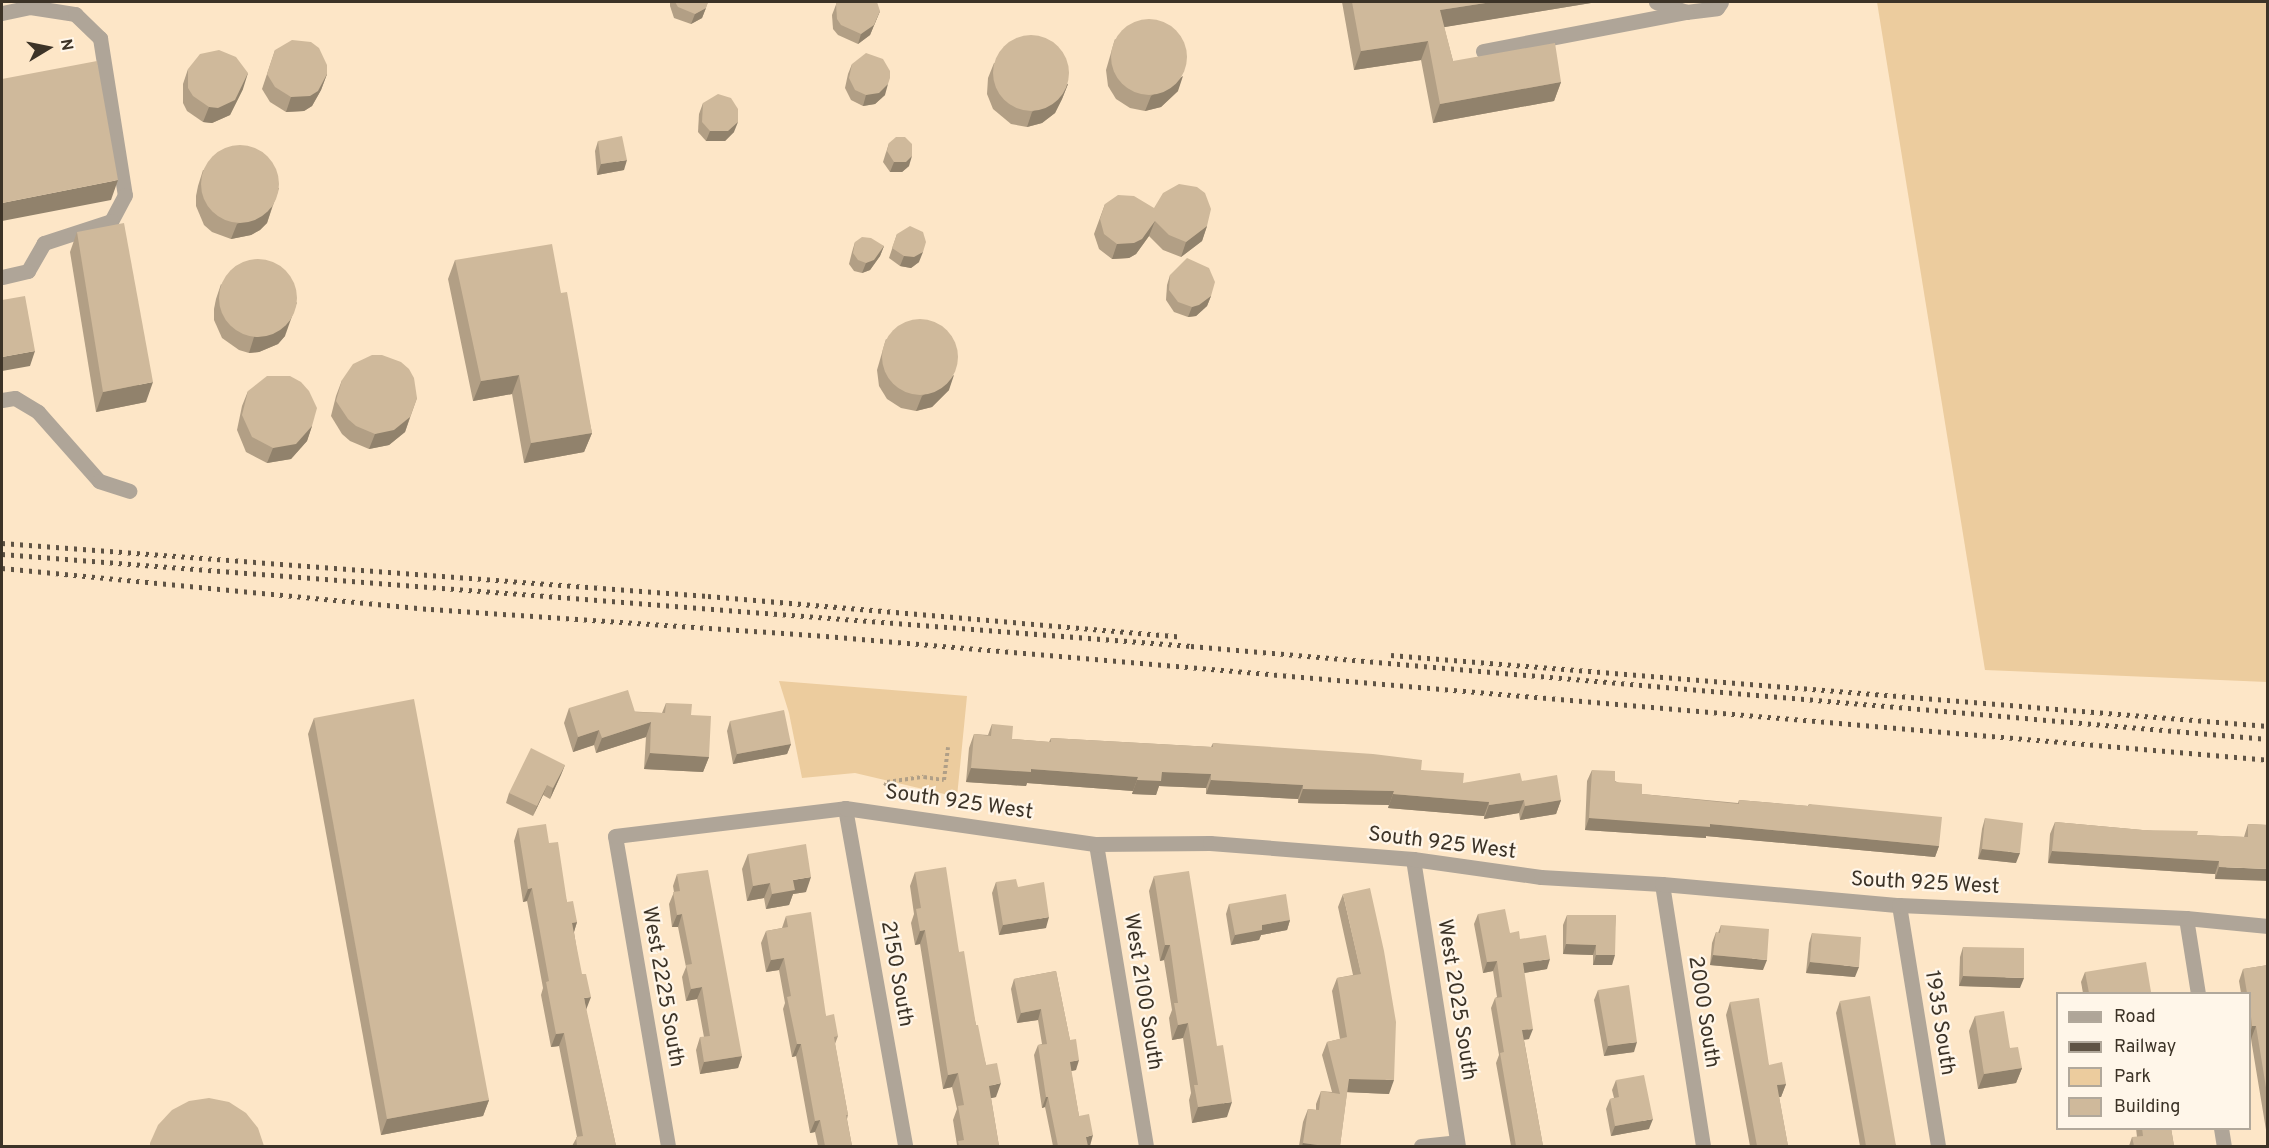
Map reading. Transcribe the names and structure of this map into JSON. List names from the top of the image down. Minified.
{"streets":{"street":["South 925 West","2150 South","West 2225 South","West 2100 South","West 2025 South","2000 South","1935 South"]},"crossings":[["South 925 West","2150 South"],["South 925 West","West 2225 South"],["South 925 West","West 2100 South"],["South 925 West","West 2025 South"],["South 925 West","2000 South"],["South 925 West","1935 South"]],"legend":["Road","Railway","Park","Building"],"north":"right"}
